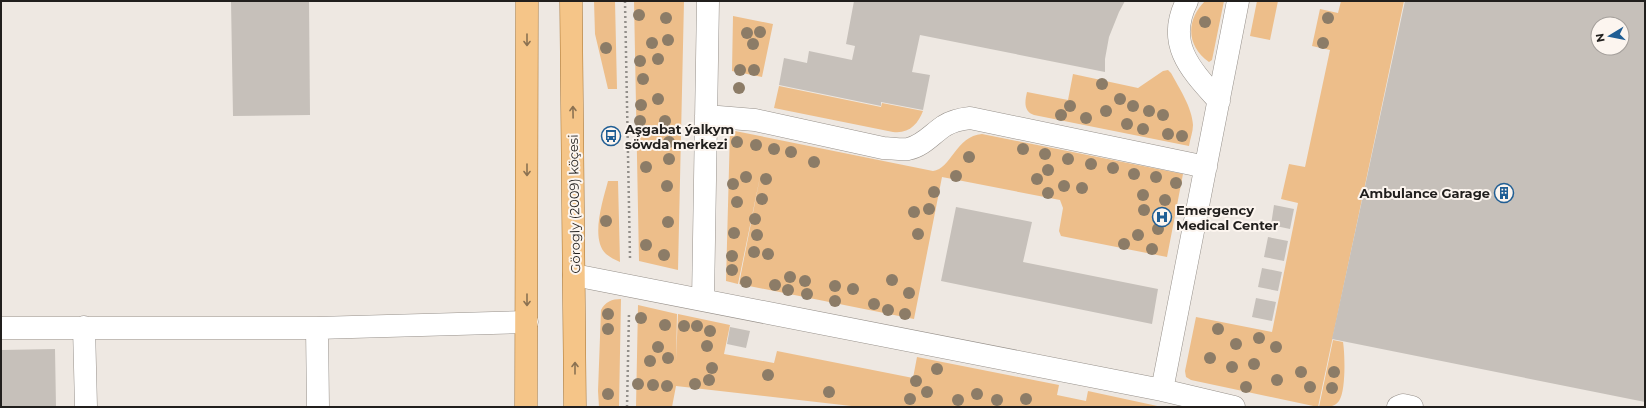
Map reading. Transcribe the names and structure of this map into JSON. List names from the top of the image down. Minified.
{"streets":{"main road":["Görogly (2009) köçesi"]},"places":{"bus stop":["Aşgabat ýalkym söwda merkezi"],"building":["Ambulance Garage"],"hospital":["Emergency Medical Center"]},"north":"left"}
